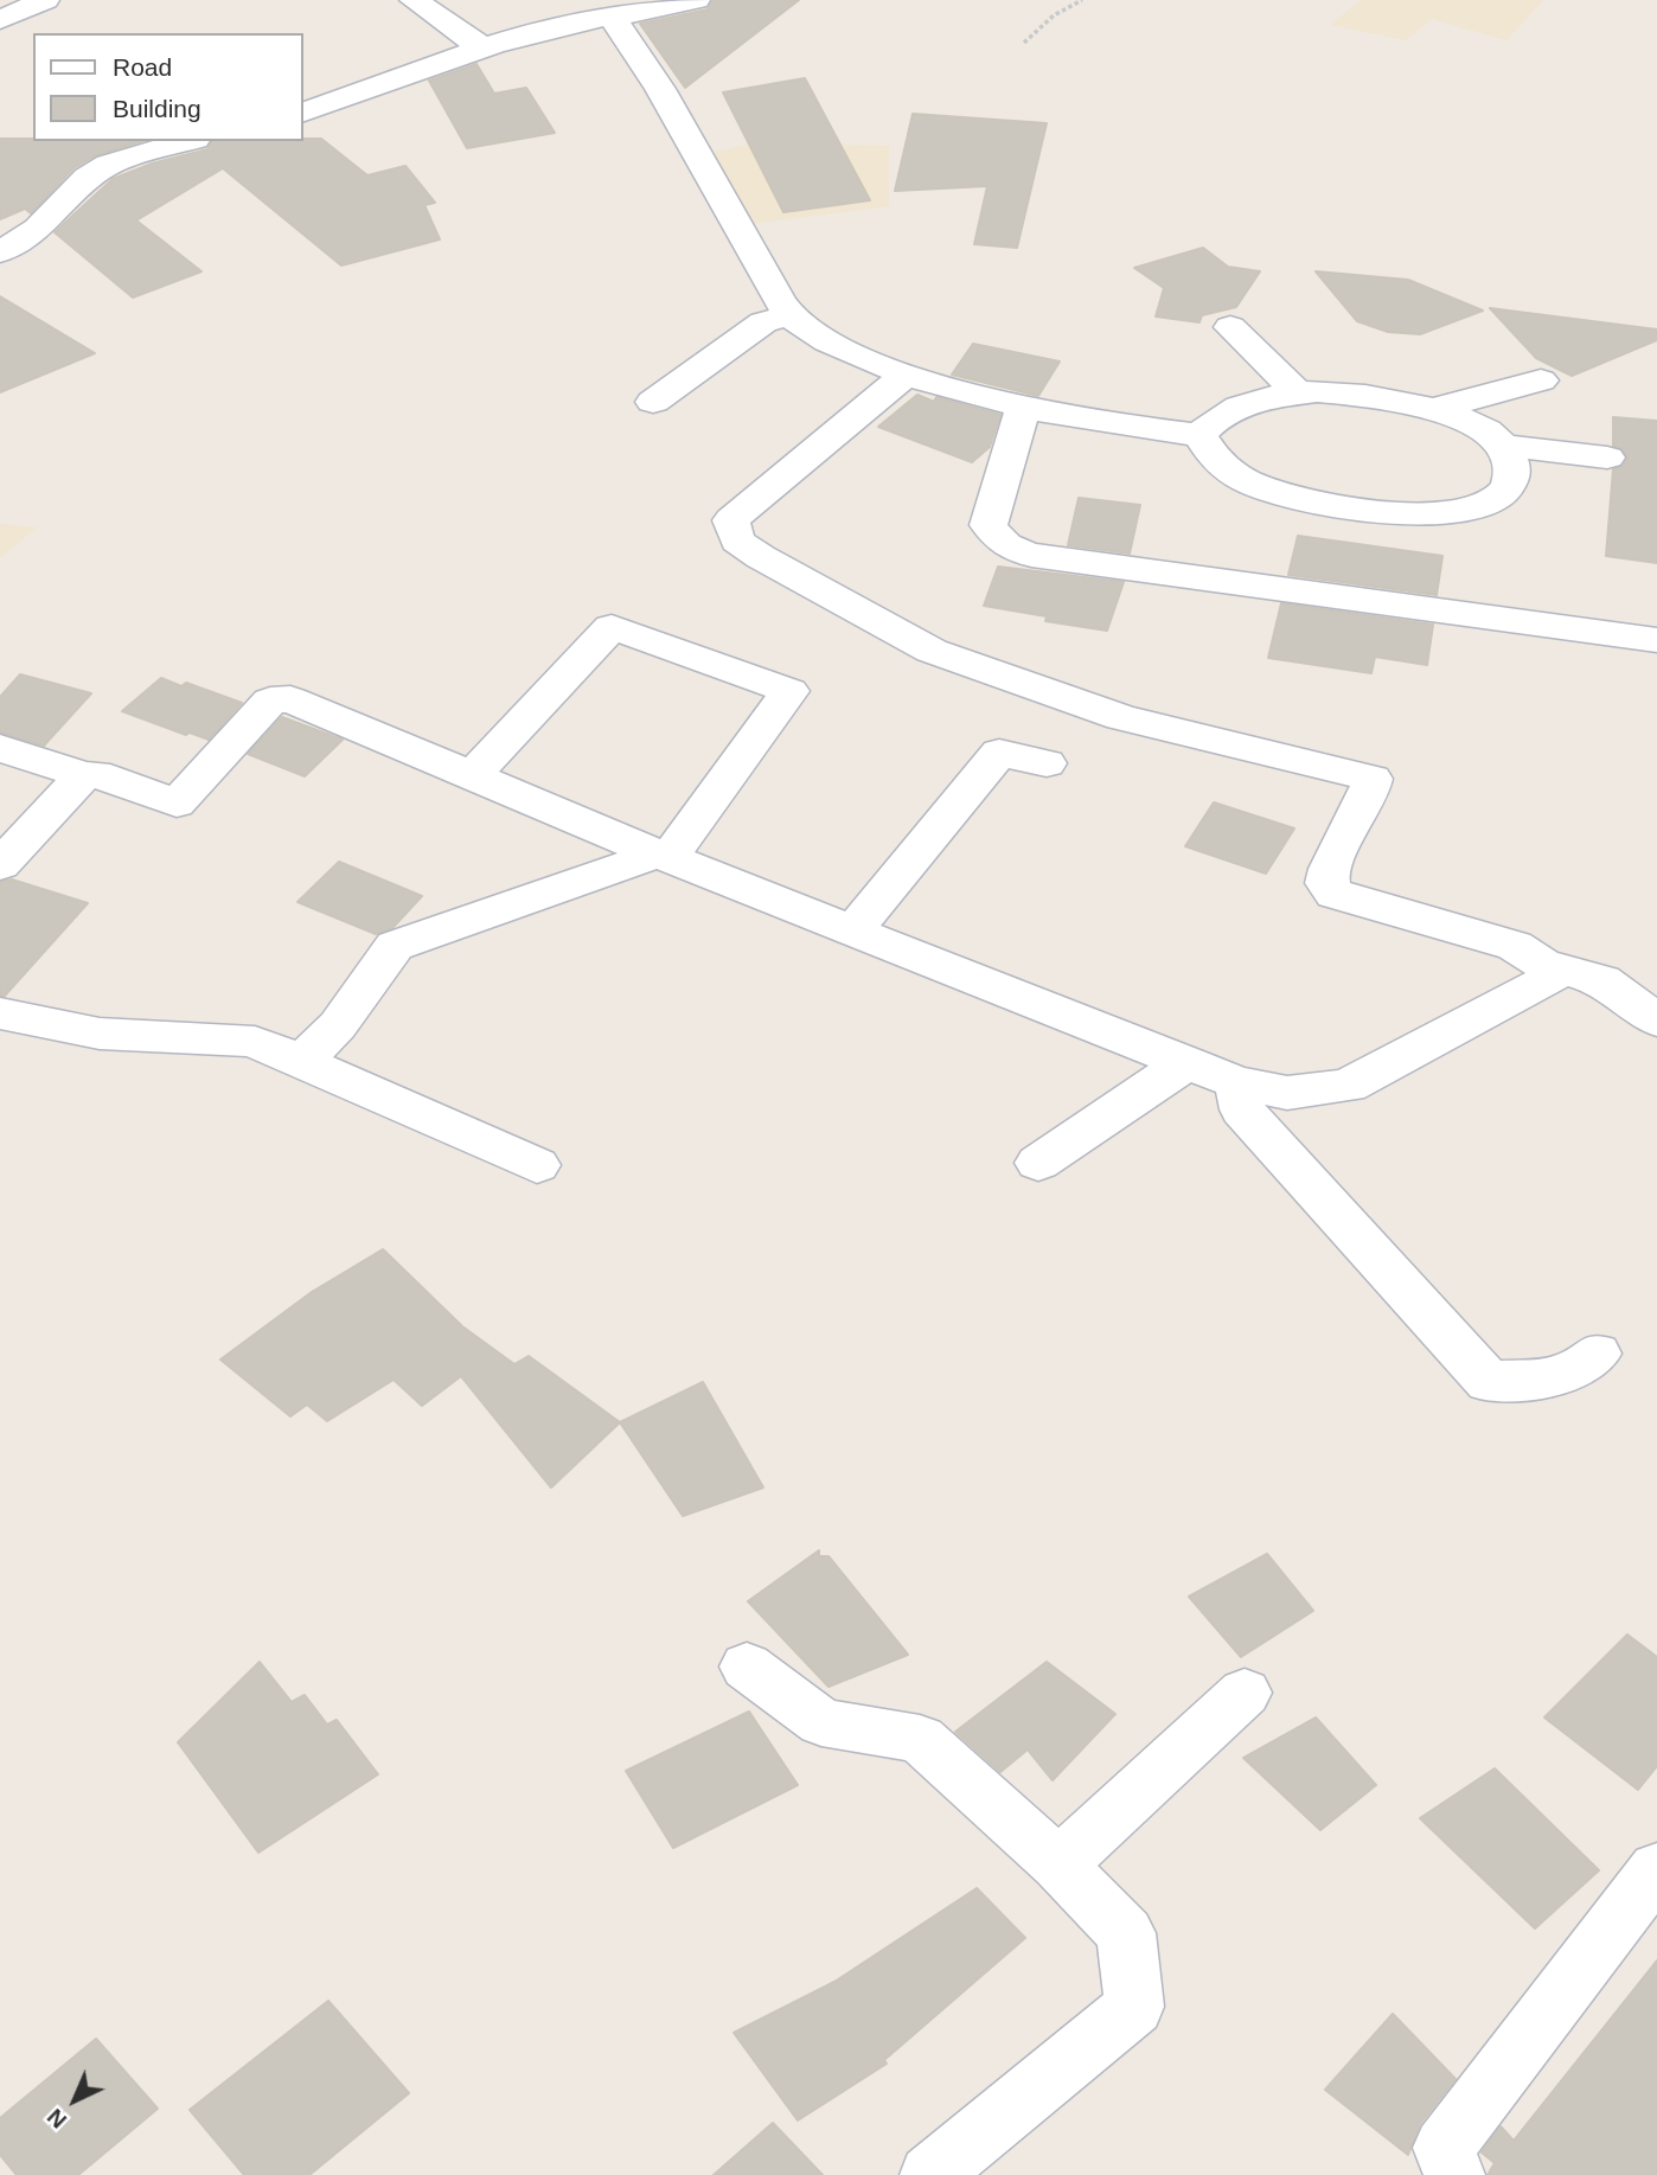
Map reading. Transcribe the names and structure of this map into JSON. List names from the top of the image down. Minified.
{"legend":["Road","Building"],"north":"bottom left"}
